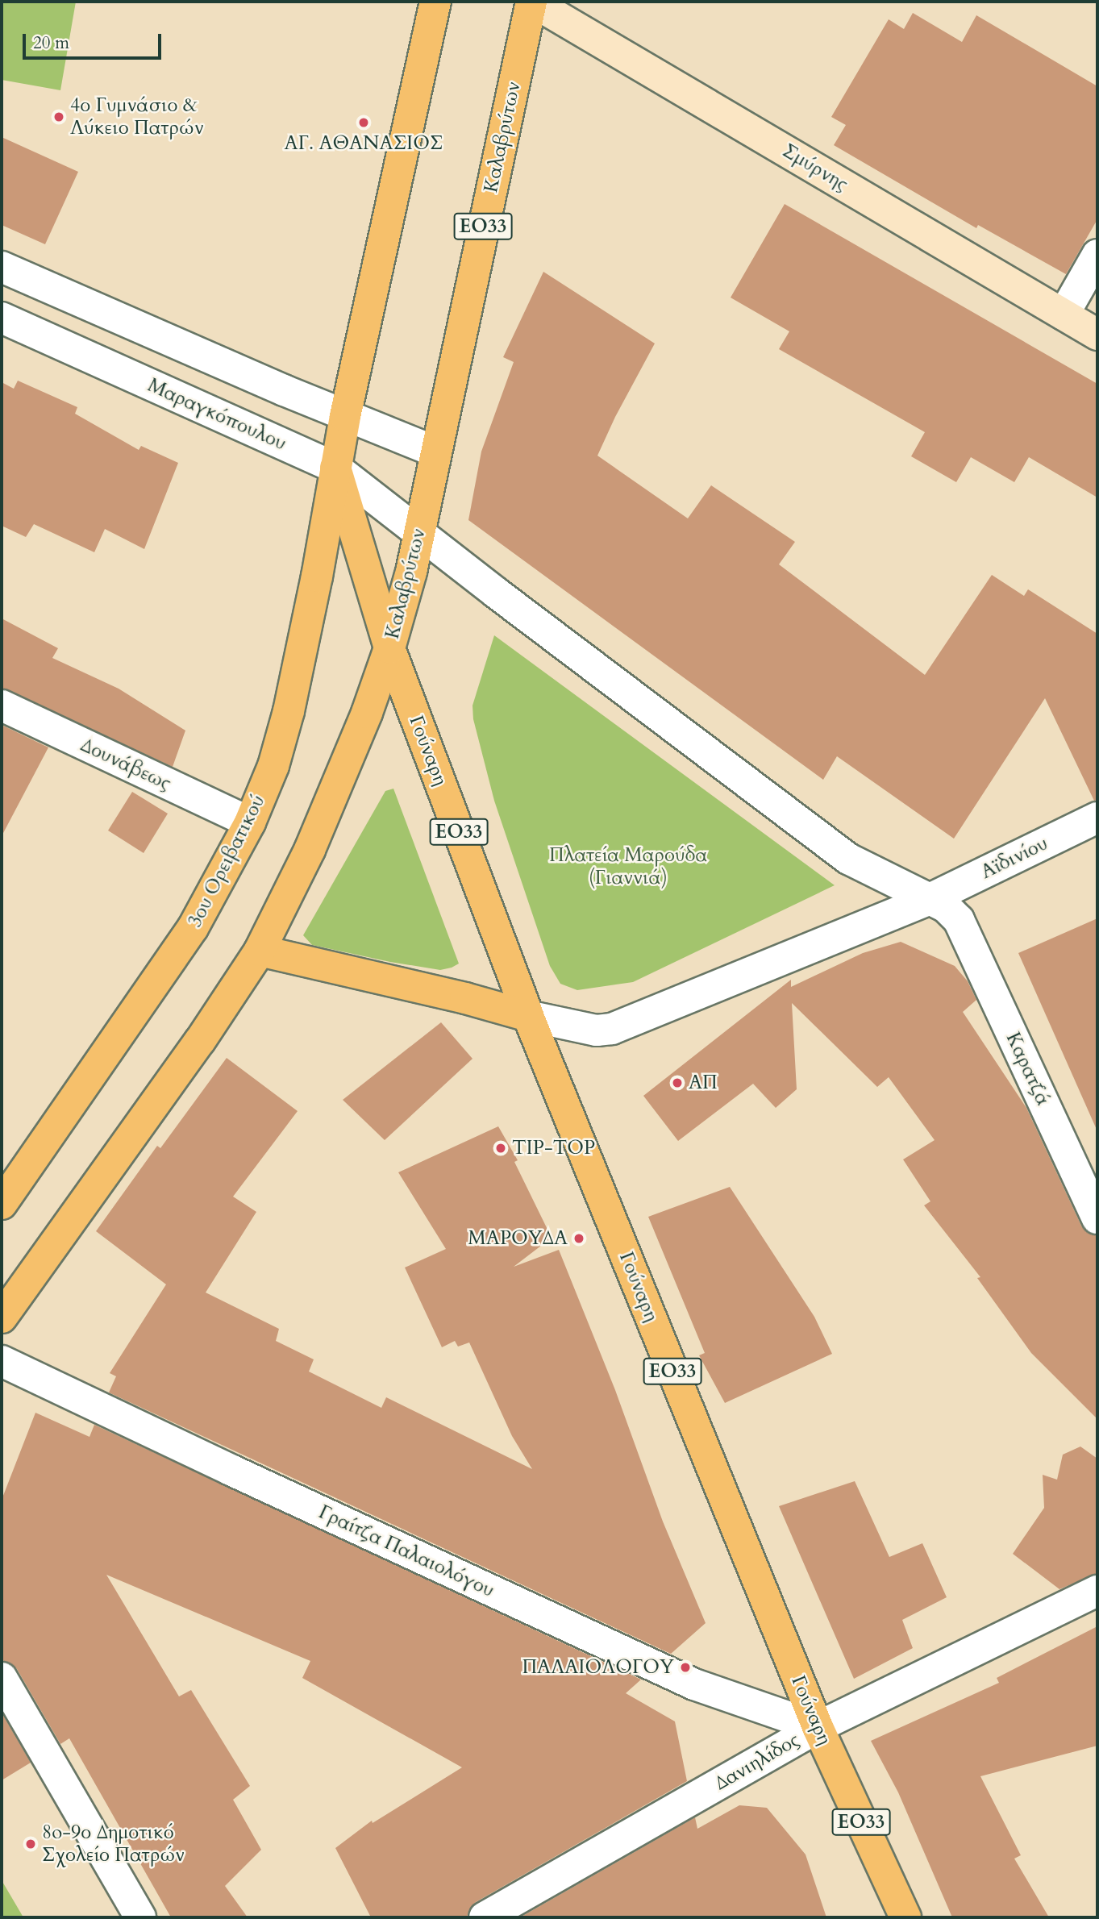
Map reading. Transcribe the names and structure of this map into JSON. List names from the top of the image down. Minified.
{"streets":{"main road":["Καλαβρύτων","Σμύρνης","ΕΟ33","Γούναρη","3ου Ορειβατικού"],"street":["Μαραγκόπουλου","Δουνάβεως","Αϊδινίου","Καρατζά","Γραίτζα Παλαιολόγου","Δανιηλίδος"]},"crossings":[["Καλαβρύτων","Σμύρνης"],["Καλαβρύτων","Μαραγκόπουλου"],["Καλαβρύτων","Γούναρη"],["Καλαβρύτων","3ου Ορειβατικού"],["Μαραγκόπουλου","Αϊδινίου"],["Μαραγκόπουλου","3ου Ορειβατικού"],["Μαραγκόπουλου","Καρατζά"],["Γούναρη","Αϊδινίου"],["Γούναρη","Γραίτζα Παλαιολόγου"],["Γούναρη","Δανιηλίδος"],["Δουνάβεως","3ου Ορειβατικού"],["Γραίτζα Παλαιολόγου","Δανιηλίδος"]],"parks":["Πλατεία Μαρούδα (Γιαννιά)"],"places":["4ο Γυμνάσιο & Λύκειο Πατρών","ΑΓ. ΑΘΑΝΑΣΙΟΣ","ΑΠ","TIP-TOP","ΜΑΡΟΥΔΑ","ΠΑΛΑΙΟΛΟΓΟΥ","8o-9ο Δημοτικό Σχολείο Πατρών"],"scale_bar":"20 m"}
